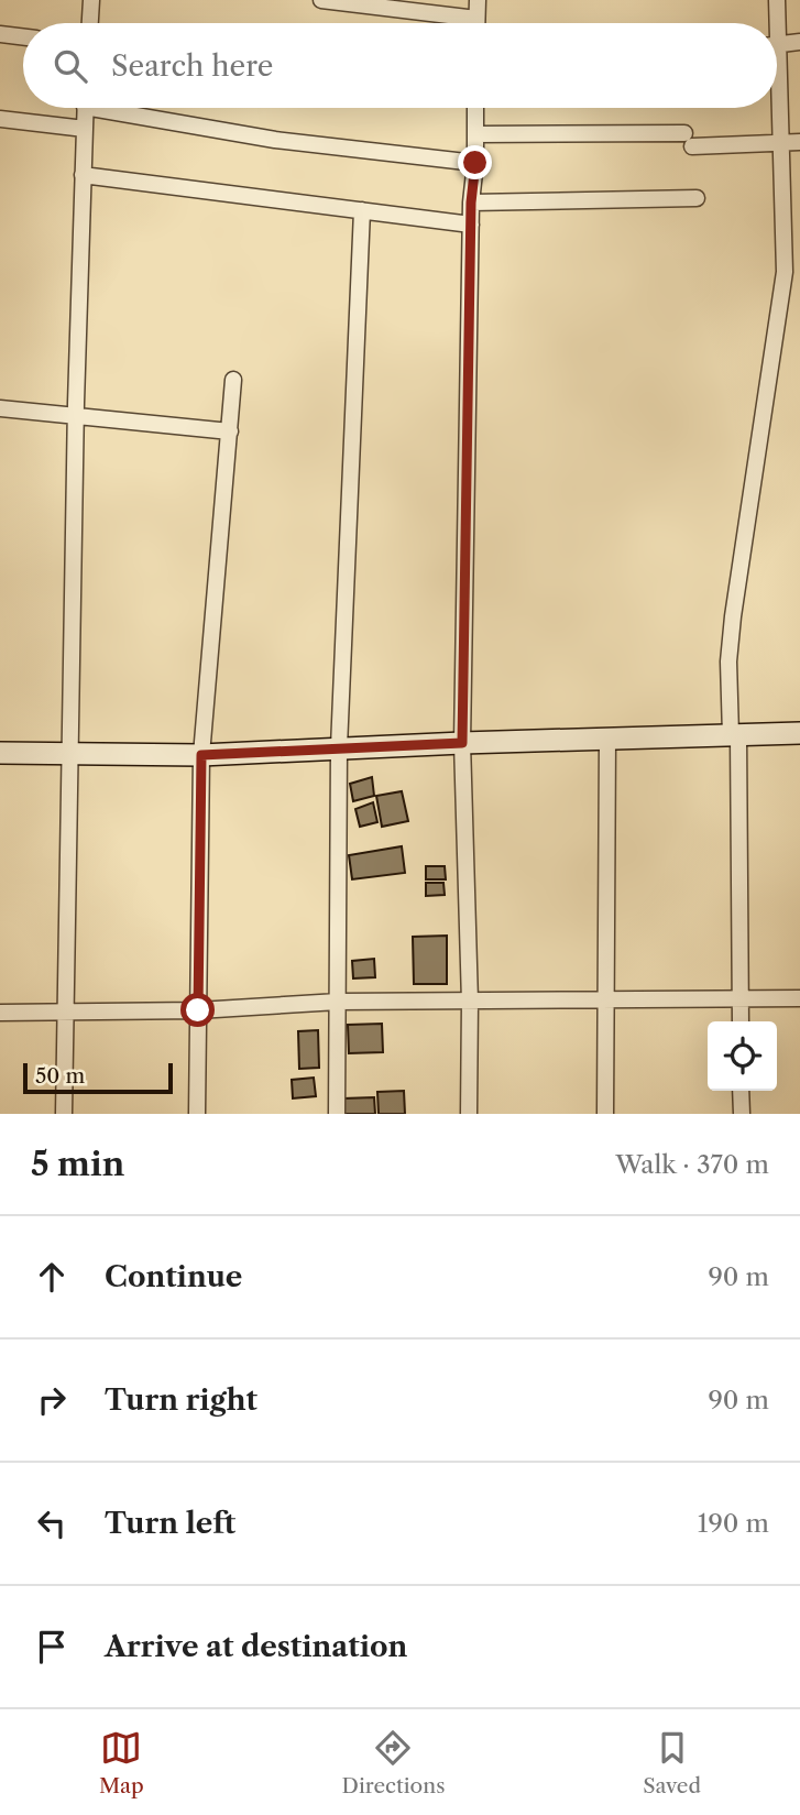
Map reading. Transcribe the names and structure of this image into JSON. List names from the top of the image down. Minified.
{"scale_bar":"50 m","page":{"search":"Search here","scale":"50 m","heading":["5 min","Walk · 370 m"],"list":[["Continue","90 m"],["Turn right","90 m"],["Turn left","190 m"],"Arrive at destination"],"nav":["Map","Directions","Saved"]}}
